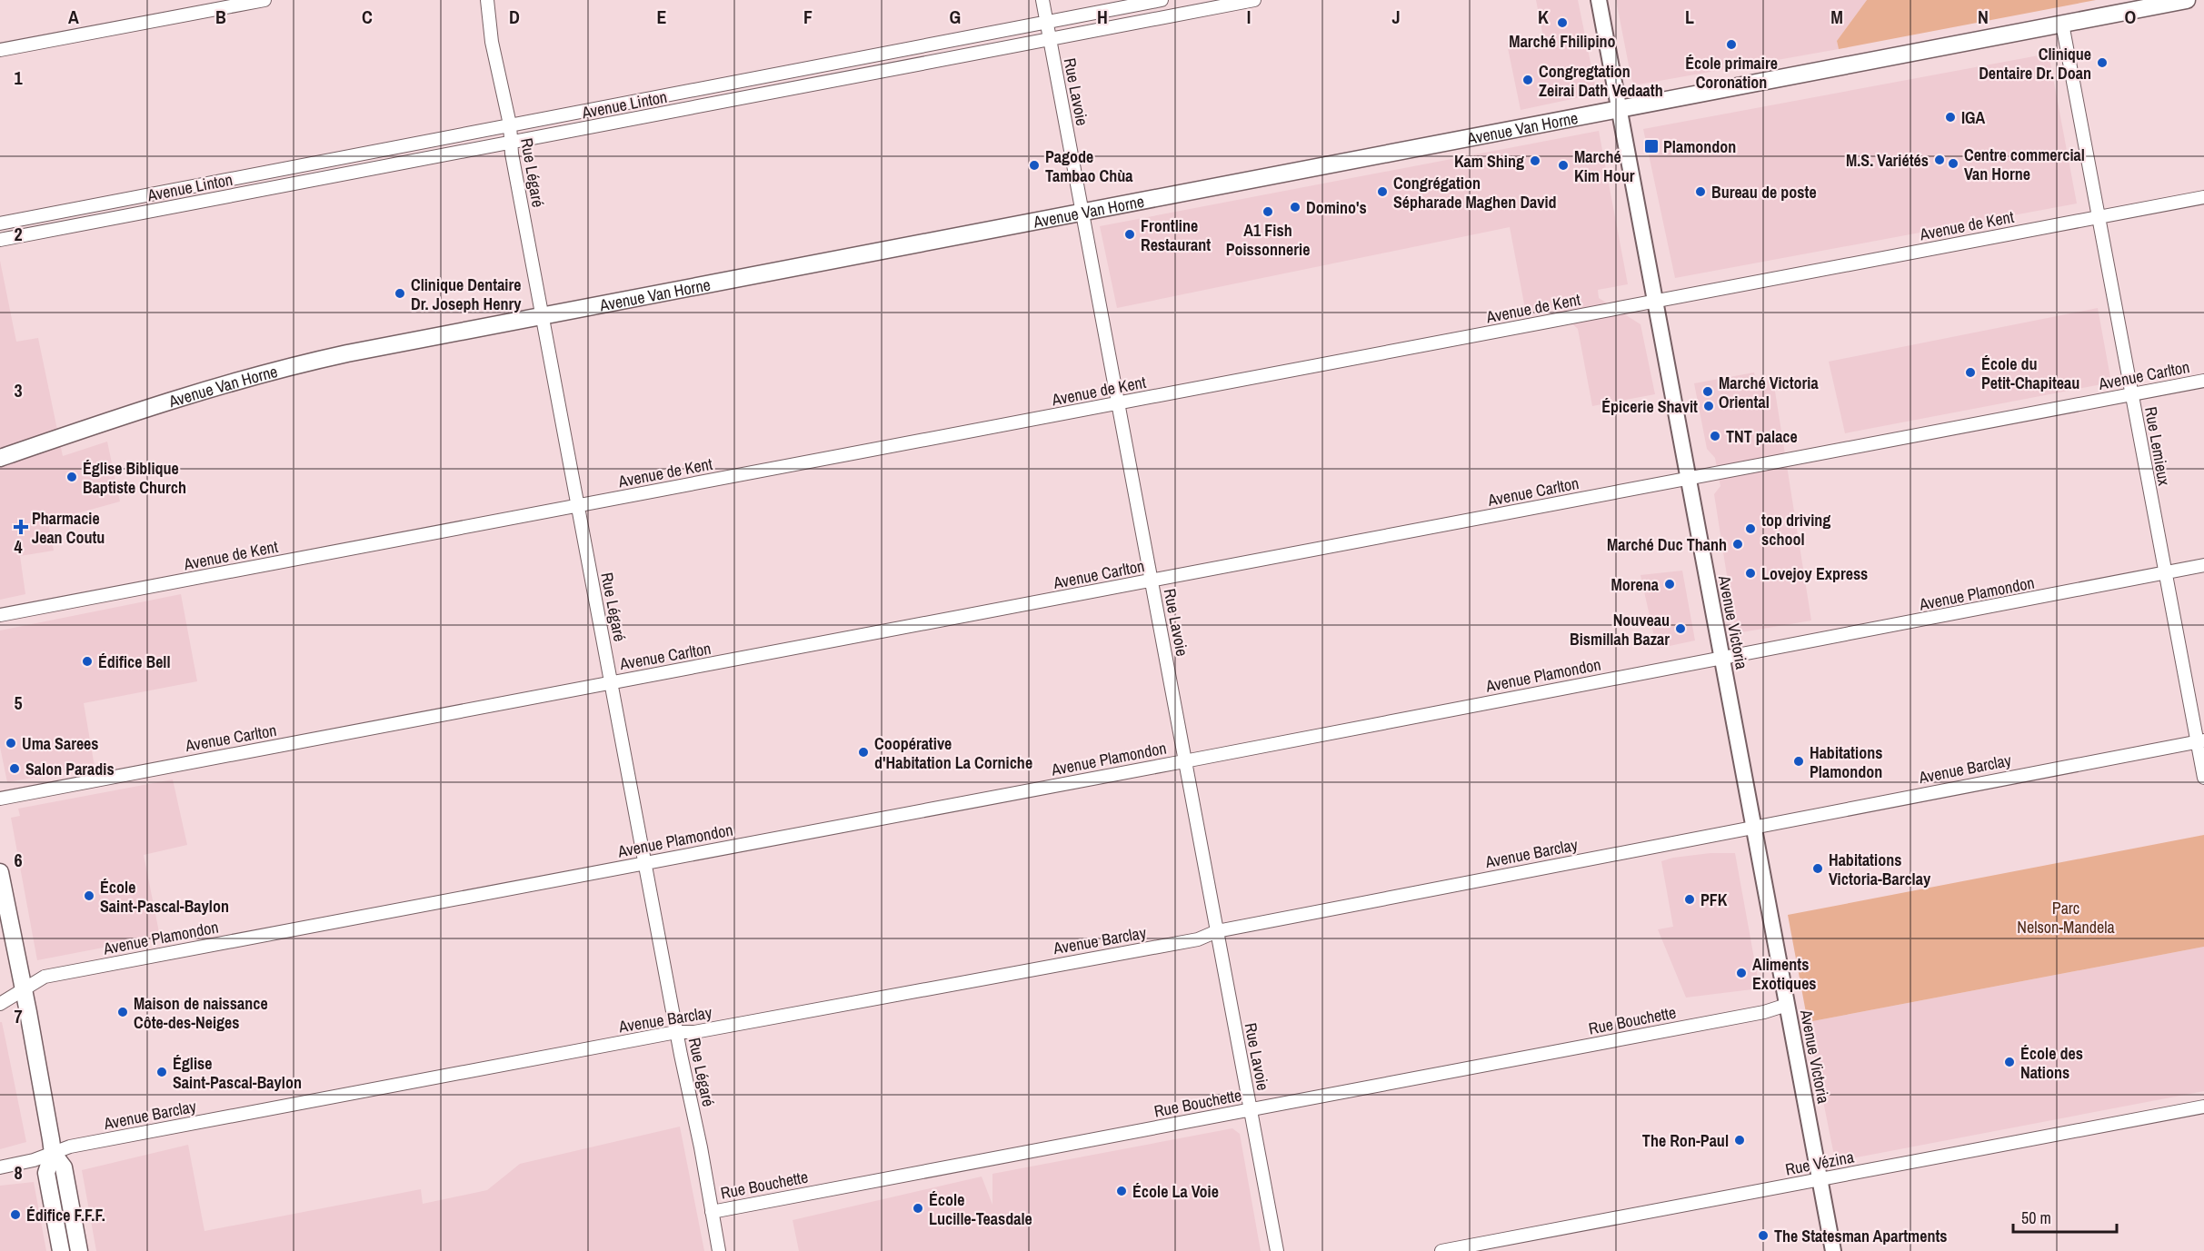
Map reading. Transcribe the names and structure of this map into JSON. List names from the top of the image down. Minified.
{"streets":{"main road":["Avenue Van Horne"],"street":["Rue Lavoie","Avenue Linton","Rue Légaré","Avenue de Kent","Avenue Carlton","Rue Lemieux","Avenue Plamondon","Avenue Victoria","Avenue Barclay","Rue Bouchette","Rue Vézina"]},"crossings":[["Rue Lavoie","Avenue Linton"],["Rue Lavoie","Avenue Van Horne"],["Rue Lavoie","Avenue de Kent"],["Rue Lavoie","Avenue Carlton"],["Rue Lavoie","Avenue Plamondon"],["Rue Lavoie","Avenue Barclay"],["Rue Lavoie","Rue Bouchette"],["Avenue Linton","Rue Légaré"],["Avenue Van Horne","Rue Légaré"],["Avenue Van Horne","Rue Lemieux"],["Avenue Van Horne","Avenue Victoria"],["Rue Légaré","Avenue de Kent"],["Rue Légaré","Avenue Carlton"],["Rue Légaré","Avenue Plamondon"],["Rue Légaré","Avenue Barclay"],["Rue Légaré","Rue Bouchette"],["Avenue de Kent","Rue Lemieux"],["Avenue de Kent","Avenue Victoria"],["Avenue Carlton","Rue Lemieux"],["Avenue Carlton","Avenue Victoria"],["Rue Lemieux","Avenue Plamondon"],["Rue Lemieux","Avenue Barclay"],["Avenue Plamondon","Avenue Victoria"],["Avenue Victoria","Avenue Barclay"],["Avenue Victoria","Rue Bouchette"],["Avenue Victoria","Rue Vézina"]],"parks":["Parc Nelson-Mandela"],"places":{"other":["Marché Fhilipino","École primaire Coronation","Clinique Dentaire Dr. Doan","Congregtation Zeirai Dath Vedaath","IGA","M.S. Variétés","Kam Shing","Centre commercial Van Horne","Pagode Tambao Chùa","Marché Kim Hour","Congrégation Sépharade Maghen David","Bureau de poste","Domino's","A1 Fish Poissonnerie","Frontline Restaurant","Clinique Dentaire Dr. Joseph Henry","École du Petit-Chapiteau","Marché Victoria Oriental","Épicerie Shavit","TNT palace","Église Biblique Baptiste Church","top driving school","Marché Duc Thanh","Lovejoy Express","Morena","Nouveau Bismillah Bazar","Édifice Bell","Uma Sarees","Coopérative d'Habitation La Corniche","Habitations Plamondon","Salon Paradis","Habitations Victoria-Barclay","École Saint-Pascal-Baylon","PFK","Aliments Exotiques","Maison de naissance Côte-des-Neiges","École des Nations","Église Saint-Pascal-Baylon","The Ron-Paul","École La Voie","École Lucille-Teasdale","Édifice F.F.F.","The Statesman Apartments"],"transit":["Plamondon"],"health":["Pharmacie Jean Coutu"]},"scale_bar":"50 m","grid":{"columns":["A","B","C","D","E","F","G","H","I","J","K","L","M","N","O"],"rows":["1","2","3","4","5","6","7","8"]}}
